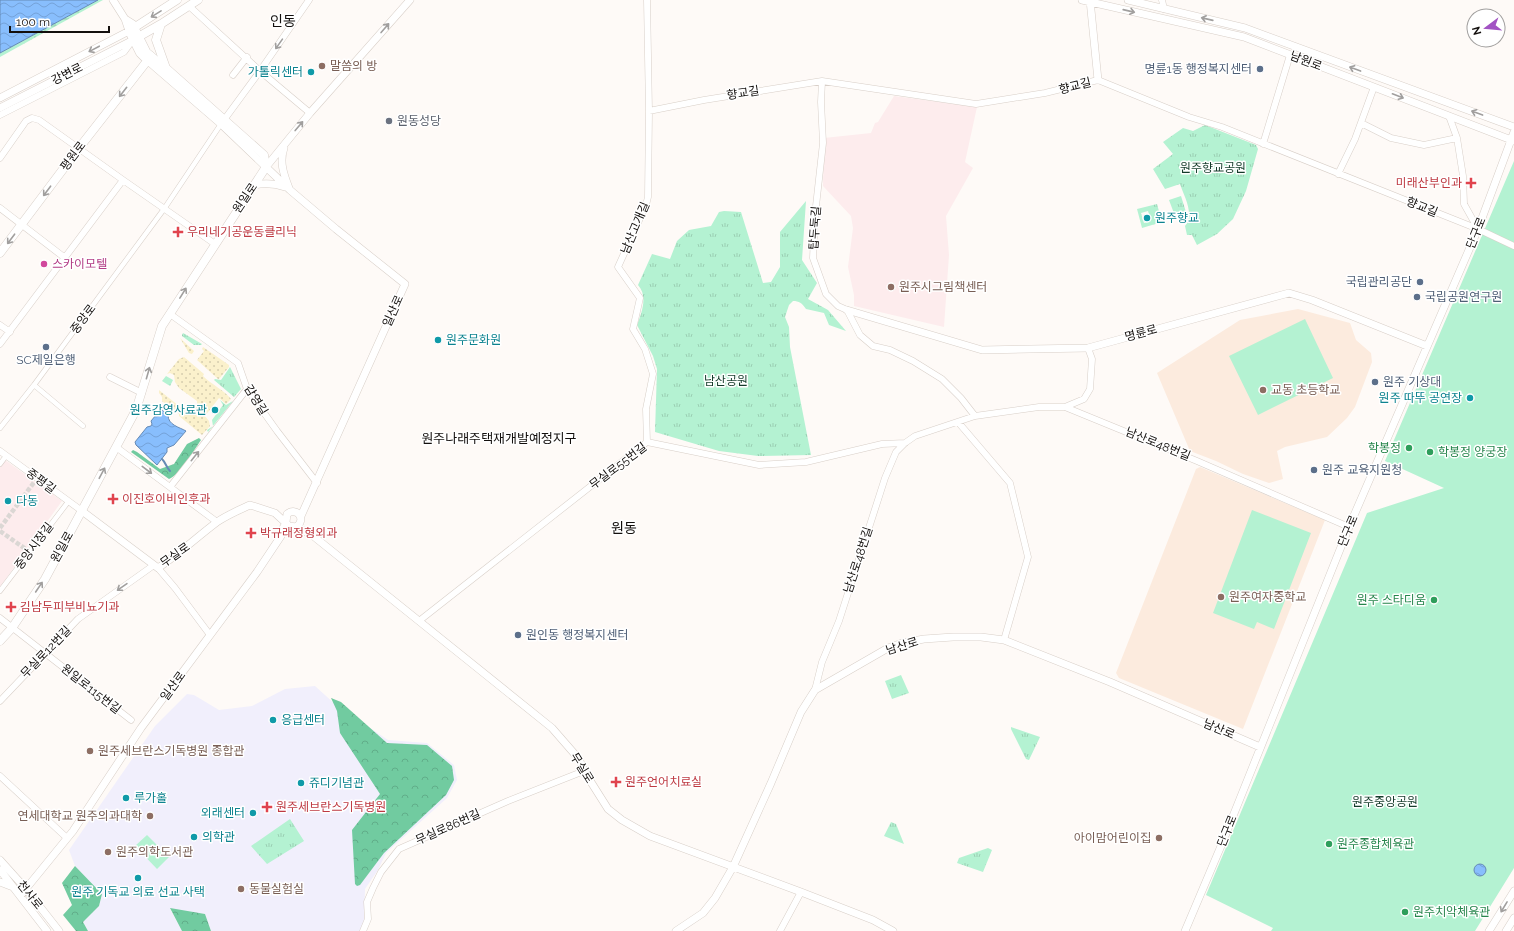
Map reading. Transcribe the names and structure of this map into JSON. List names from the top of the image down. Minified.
{"streets":{"main road":["평원로","원일로"],"street":["남원로","강변로","향교길","남산고개길","탑두둑길","단구로","일산로","중앙로","명륜로","감영길","남산로48번길","무실로55번길","중평길","중앙시장길","무실로","남산로","무실로12번길","원일로115번길","무실로86번길","천사로"]},"crossings":[["남원로","단구로"],["향교길","남산고개길"],["향교길","탑두둑길"],["향교길","단구로"],["원일로","일산로"],["원일로","감영길"],["원일로","중평길"],["원일로","무실로"],["원일로","원일로115번길"],["남산고개길","무실로55번길"],["탑두둑길","명륜로"],["탑두둑길","남산로48번길"],["단구로","명륜로"],["단구로","남산로48번길"],["단구로","남산로"],["일산로","감영길"],["일산로","천사로"],["남산로48번길","무실로55번길"],["남산로48번길","남산로"],["무실로55번길","무실로"],["중평길","중앙시장길"],["중평길","무실로"],["무실로","남산로"],["무실로","무실로12번길"],["무실로","무실로86번길"],["무실로12번길","원일로115번길"]],"one_way":["평원로","원일로","무실로12번길"],"districts":["인동","원주나래주택재개발예정지구","원동"],"parks":["원주향교공원","남산공원","원주중앙공원"],"places":{"other":["말씀의 방","명륜1동 행정복지센터","가톨릭센터","원동성당","원주향교","스카이모텔","국립관리공단","원주시그림책센터","국립공원연구원","원주문화원","SC제일은행","원주 기상대","교동 초등학교","원주 따뚜 공연장","원주감영사료관","학봉정","학봉정 양궁장","원주 교육지원청","다동","원주여자중학교","원주 스타디움","원인동 행정복지센터","응급센터","원주세브란스기독병원 종합관","쥬디기념관","루가홀","외래센터","연세대학교 원주의과대학","의학관","아이맘어린이집","원주종합체육관","원주의학도서관","원주 기독교 의료 선교 사택","동물실험실","원주치악체육관"],"health":["미래산부인과","우리네기공운동클리닉","이진호이비인후과","박규래정형외과","김남두피부비뇨기과","원주언어치료실","원주세브란스기독병원"]},"scale_bar":"100 m","north":"left"}
